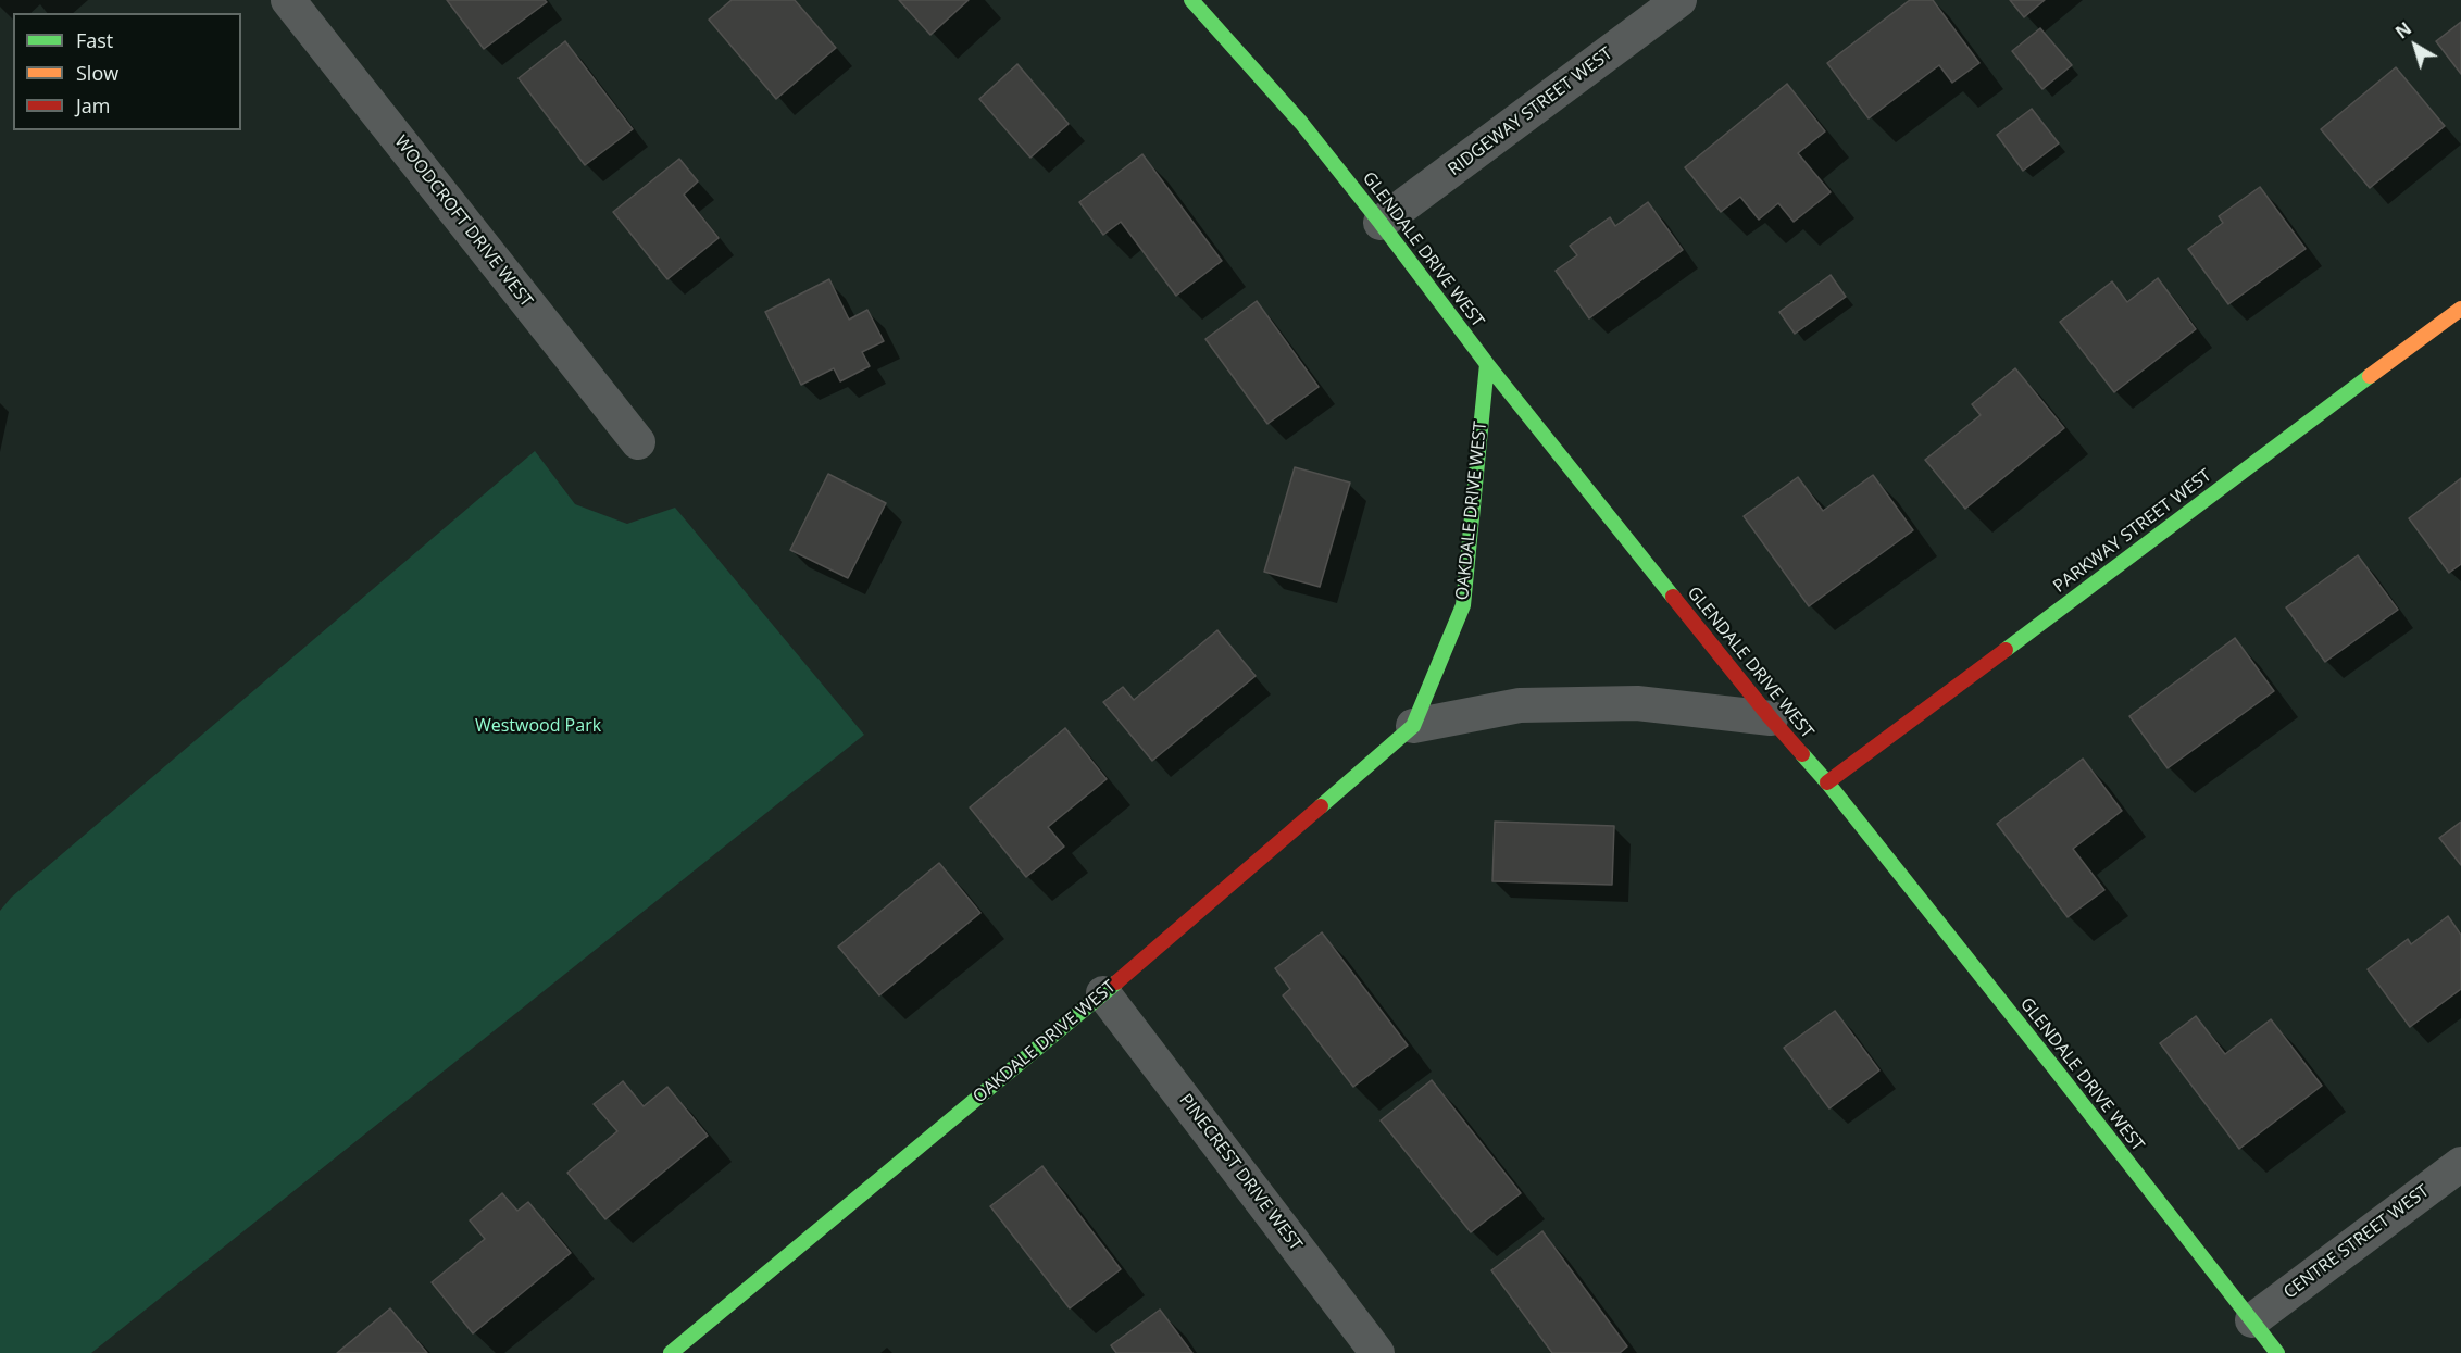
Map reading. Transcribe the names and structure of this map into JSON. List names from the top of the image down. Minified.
{"streets":{"street":["RIDGEWAY STREET WEST","WOODCROFT DRIVE WEST","GLENDALE DRIVE WEST","OAKDALE DRIVE WEST","PARKWAY STREET WEST","PINECREST DRIVE WEST","CENTRE STREET WEST"]},"crossings":[["RIDGEWAY STREET WEST","GLENDALE DRIVE WEST"],["GLENDALE DRIVE WEST","OAKDALE DRIVE WEST"],["GLENDALE DRIVE WEST","PARKWAY STREET WEST"],["GLENDALE DRIVE WEST","CENTRE STREET WEST"],["OAKDALE DRIVE WEST","PINECREST DRIVE WEST"]],"parks":["Westwood Park"],"legend":["Fast","Slow","Jam"],"north":"top left"}
